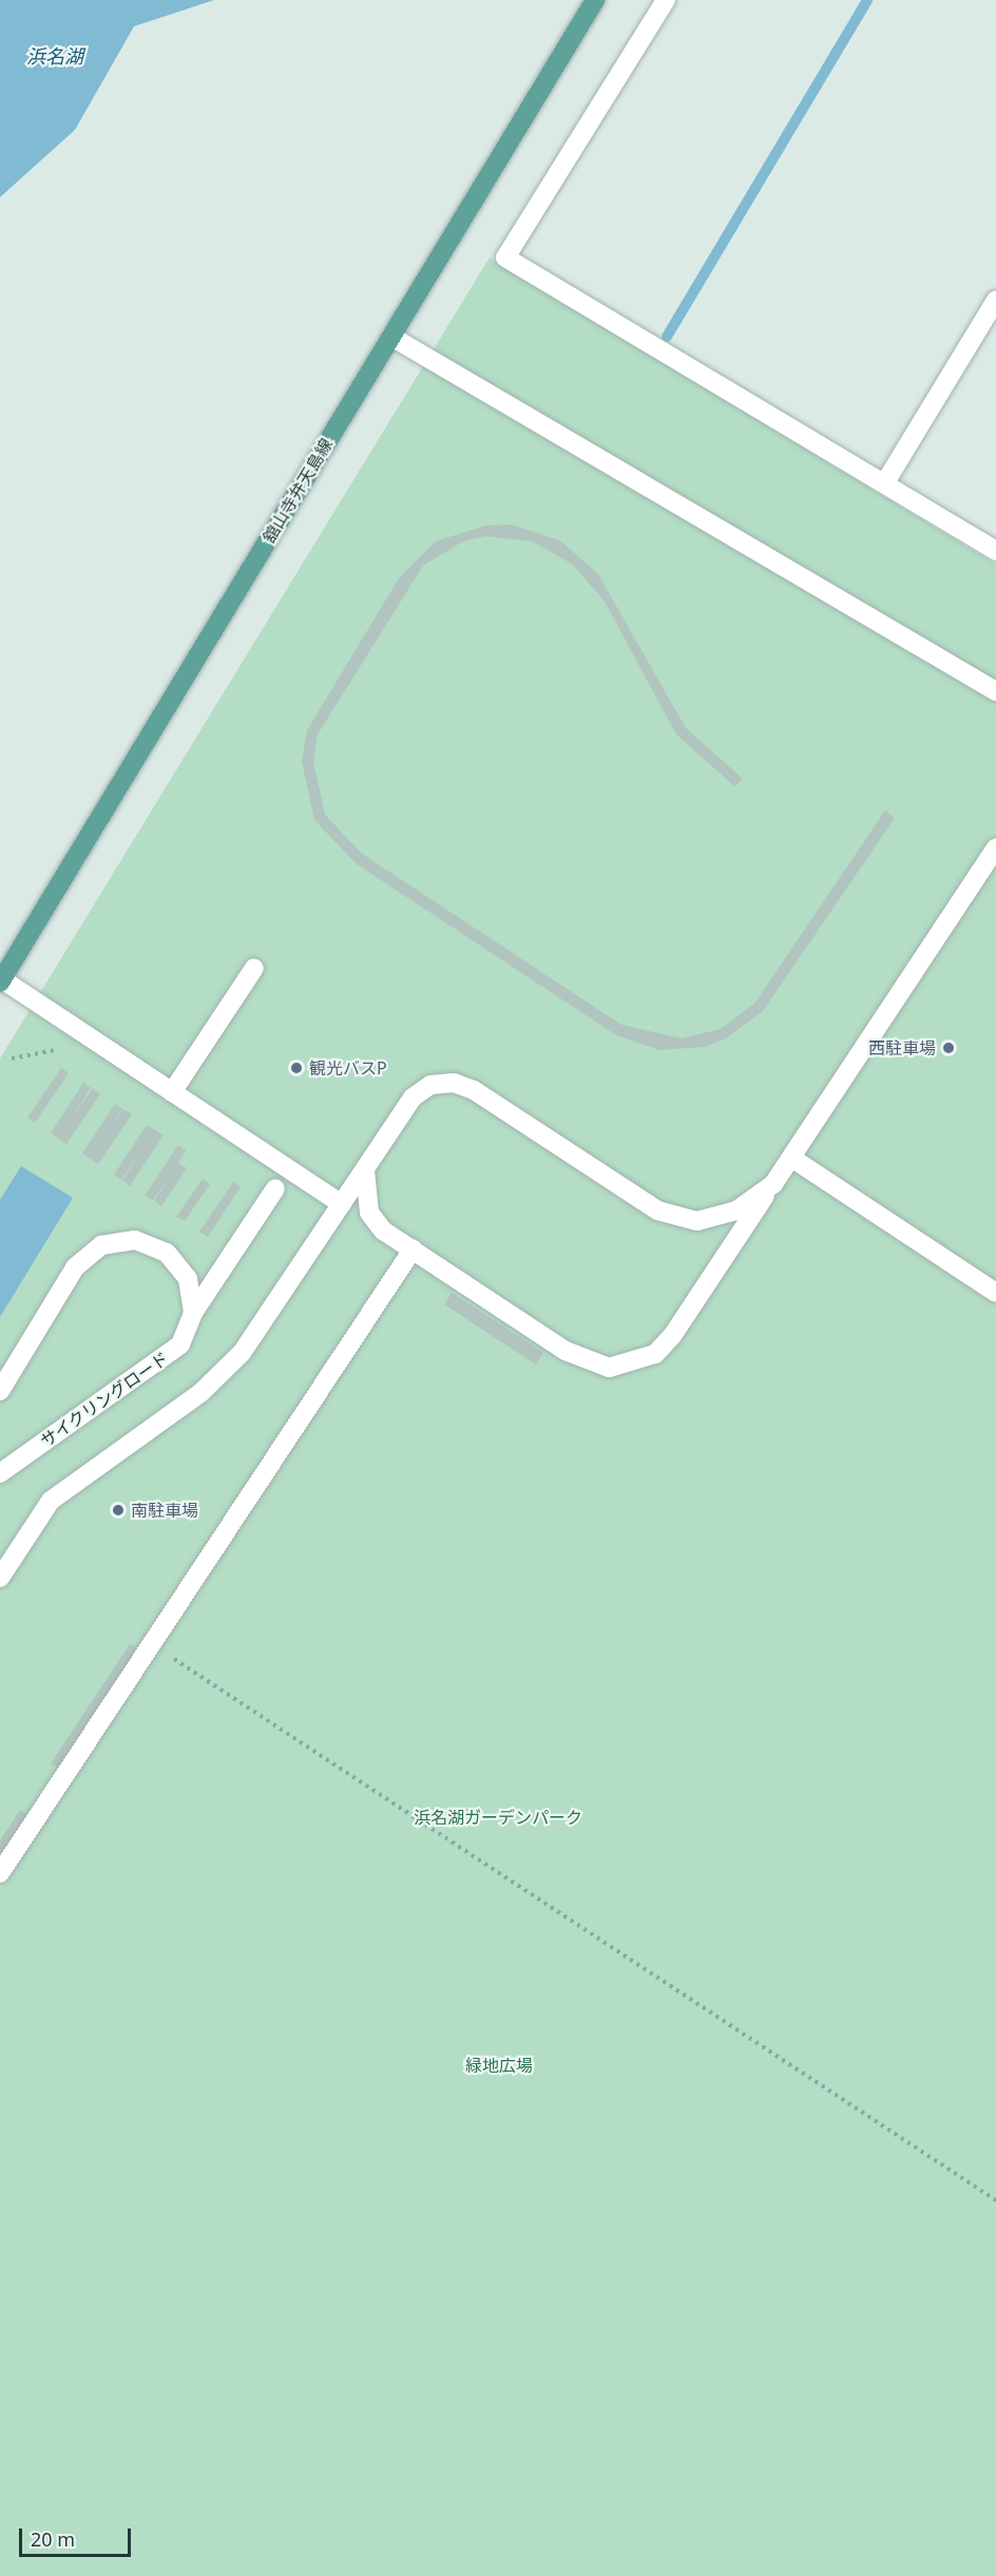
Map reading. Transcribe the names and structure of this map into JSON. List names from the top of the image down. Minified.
{"streets":{"main road":["舘山寺弁天島線"],"street":["サイクリングロード"]},"water":["浜名湖"],"parks":["浜名湖ガーデンパーク","緑地広場"],"places":["西駐車場","観光バスP","南駐車場"],"scale_bar":"20 m"}
